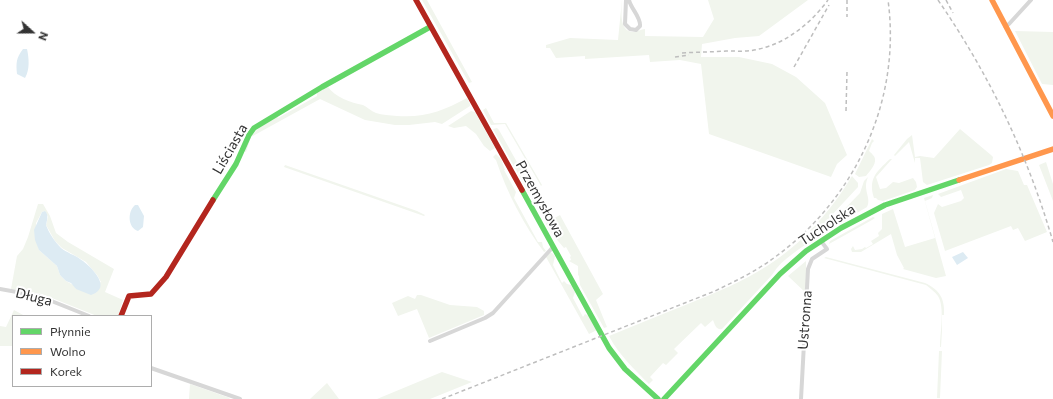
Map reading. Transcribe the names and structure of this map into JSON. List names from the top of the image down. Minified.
{"streets":{"street":["Liściasta","Przemysłowa","Tucholska","Długa","Ustronna"]},"crossings":[["Liściasta","Przemysłowa"],["Tucholska","Ustronna"]],"legend":["Płynnie","Wolno","Korek"],"north":"right"}
